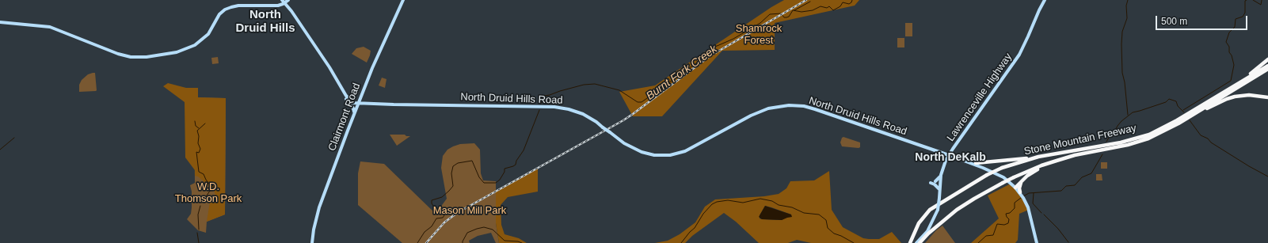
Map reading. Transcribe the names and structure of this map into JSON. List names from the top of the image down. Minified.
{"streets":{"highway":["Stone Mountain Freeway"],"main road":["Lawrenceville Highway","North Druid Hills Road","Clairmont Road"]},"crossings":[["Lawrenceville Highway","North Druid Hills Road"],["Lawrenceville Highway","Stone Mountain Freeway"],["North Druid Hills Road","Clairmont Road"]],"districts":["North Druid Hills","North DeKalb"],"water":["Burnt Fork Creek"],"parks":["Shamrock Forest","W.D. Thomson Park","Mason Mill Park"],"scale_bar":"500 m"}
